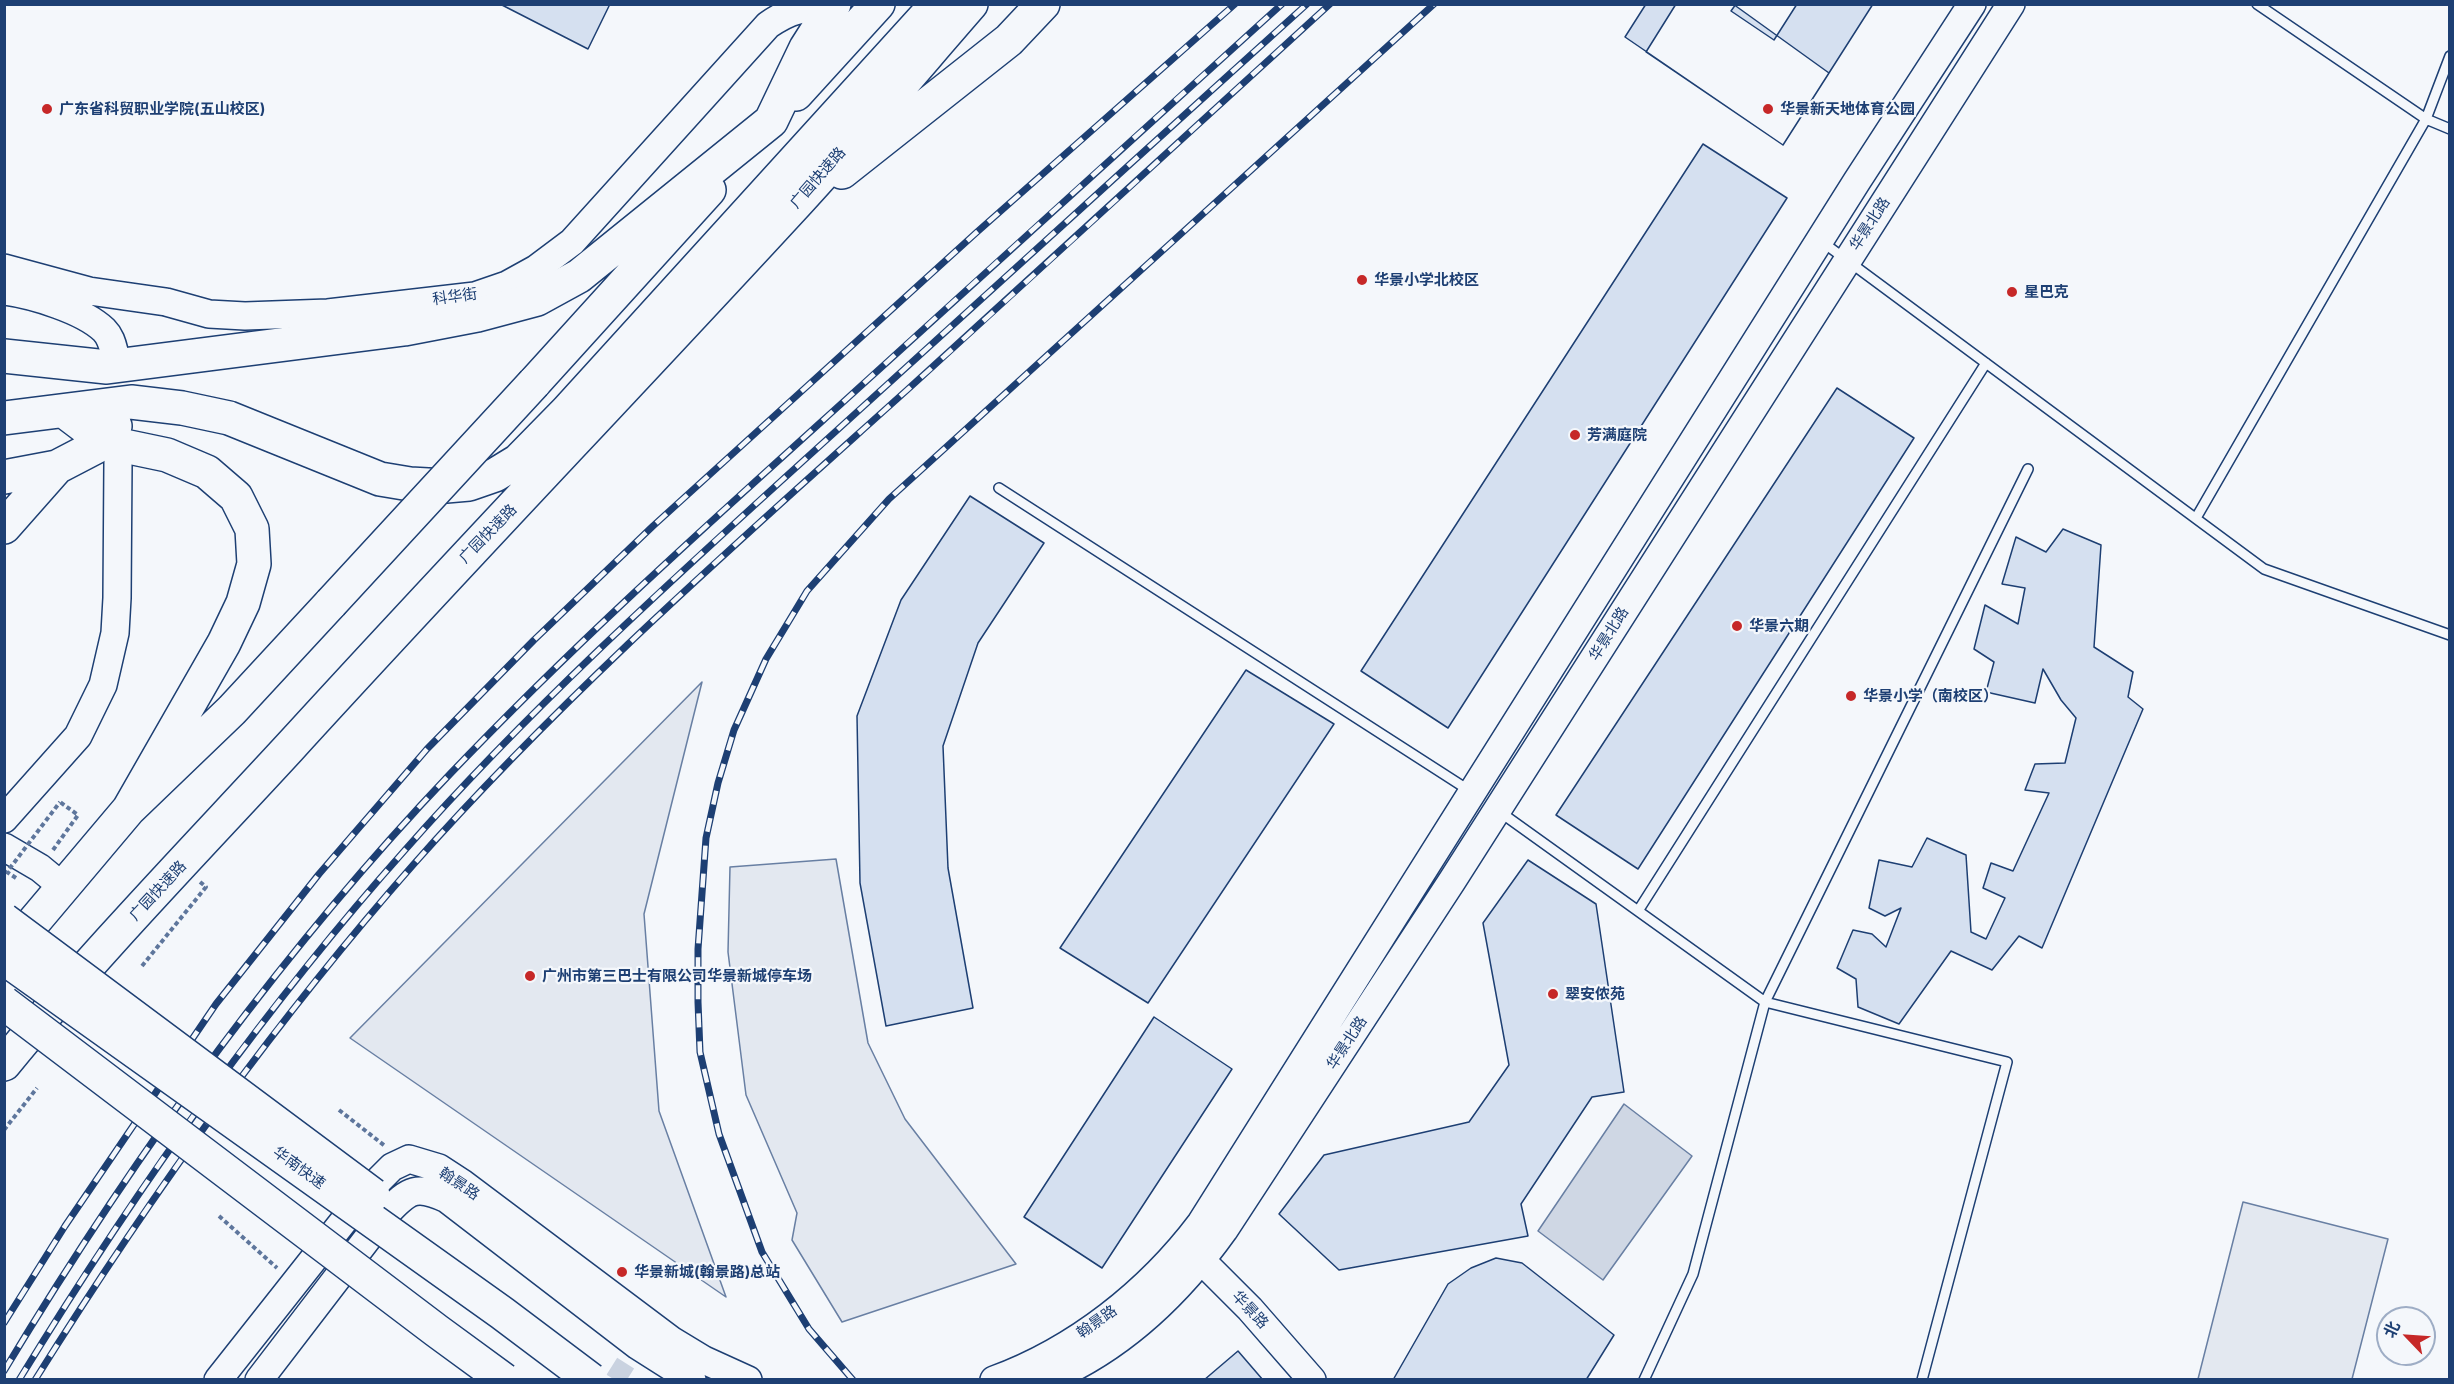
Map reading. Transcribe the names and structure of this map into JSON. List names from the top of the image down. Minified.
{"streets":{"highway":["广园快速路","华南快速"],"street":["华景北路","科华街","翰景路","华景路"]},"crossings":[["华景北路","翰景路"],["华景北路","华景路"],["翰景路","华景路"]],"places":["广东省科贸职业学院(五山校区)","华景新天地体育公园","华景小学北校区","星巴克","芳满庭院","华景六期","华景小学（南校区）","广州市第三巴士有限公司华景新城停车场","翠安侬苑","华景新城(翰景路)总站"],"north":"top left"}
